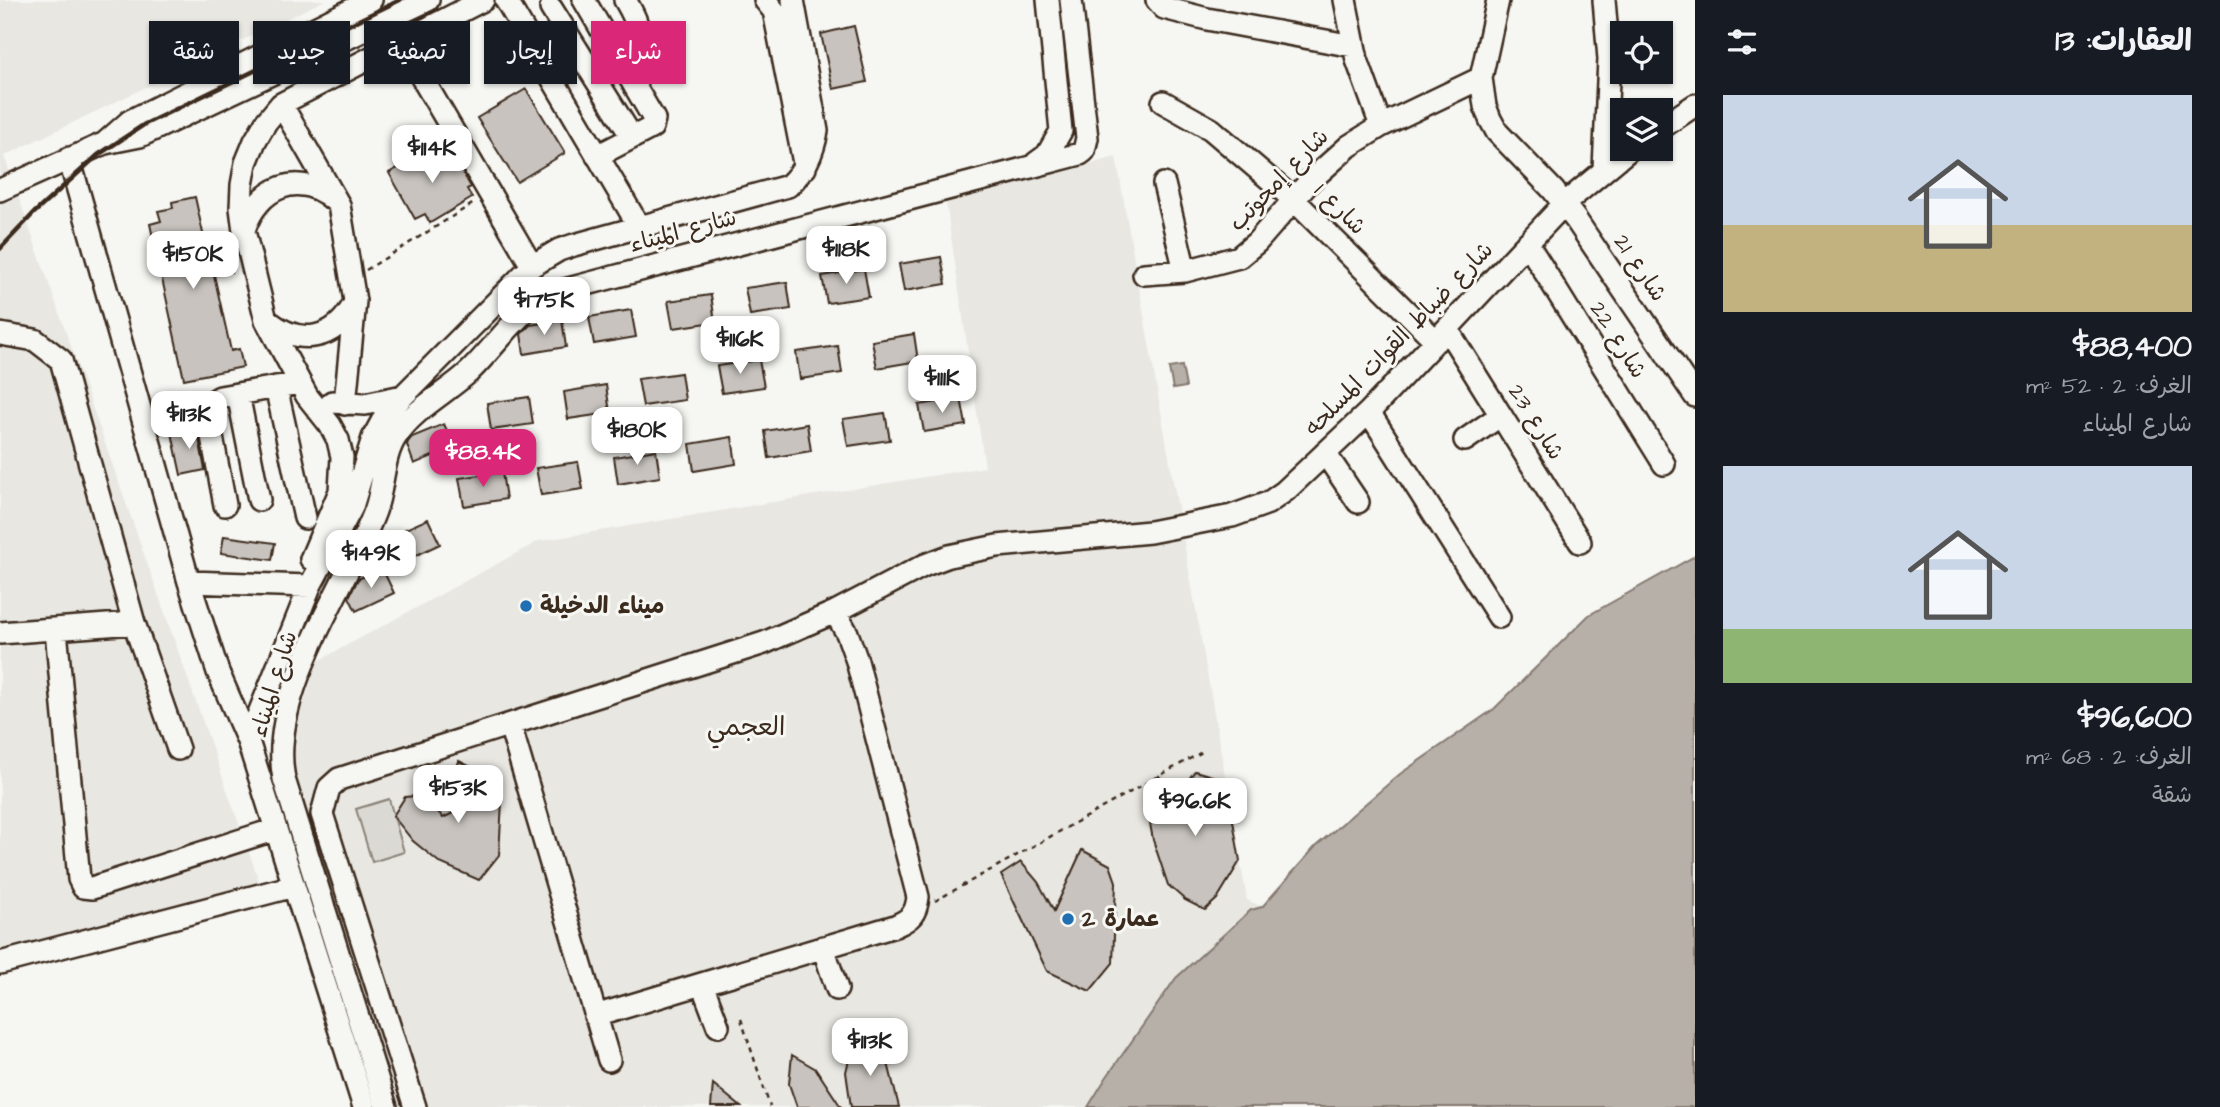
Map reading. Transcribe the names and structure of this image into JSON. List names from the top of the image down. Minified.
{"streets":{"street":["شارع إمحوتب","شارع 1","شارع الميناء","شارع 21","شارع ضباط القوات المسلحه","شارع 22","شارع 23"]},"crossings":[["شارع إمحوتب","شارع 1"],["شارع إمحوتب","شارع 21"],["شارع 1","شارع ضباط القوات المسلحه"],["شارع 1","شارع 23"],["شارع 21","شارع ضباط القوات المسلحه"],["شارع ضباط القوات المسلحه","شارع 22"],["شارع ضباط القوات المسلحه","شارع 23"]],"districts":["العجمي"],"places":["ميناء الدخيلة","عمارة 2"],"page":{"heading":"العقارات: 13","chip":["شراء","إيجار","تصفية","جديد","شقة"],"list":[{"name":"$88,400","note":"الغرف: 2 · 52 m² · شارع الميناء"},{"name":"$96,600","note":"الغرف: 2 · 68 m² · شقة"}],"price":["$114K","$118K","$150K","$175K","$116K","$111K","$113K","$180K","$88.4K","$149K","$153K","$96.6K","$113K"]}}
